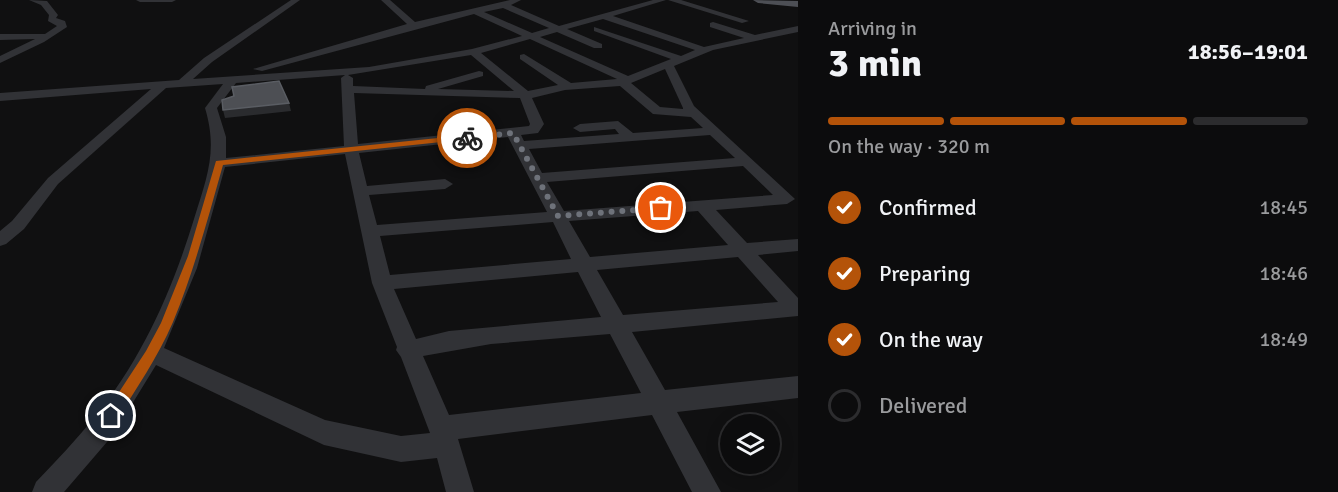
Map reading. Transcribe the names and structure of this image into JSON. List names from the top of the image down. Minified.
{"page":{"heading":["3 min","Arriving in","18:56–19:01"],"bar":"On the way · 320 m","list":[["Confirmed","18:45"],["Preparing","18:46"],["On the way","18:49"],"Delivered"]}}
